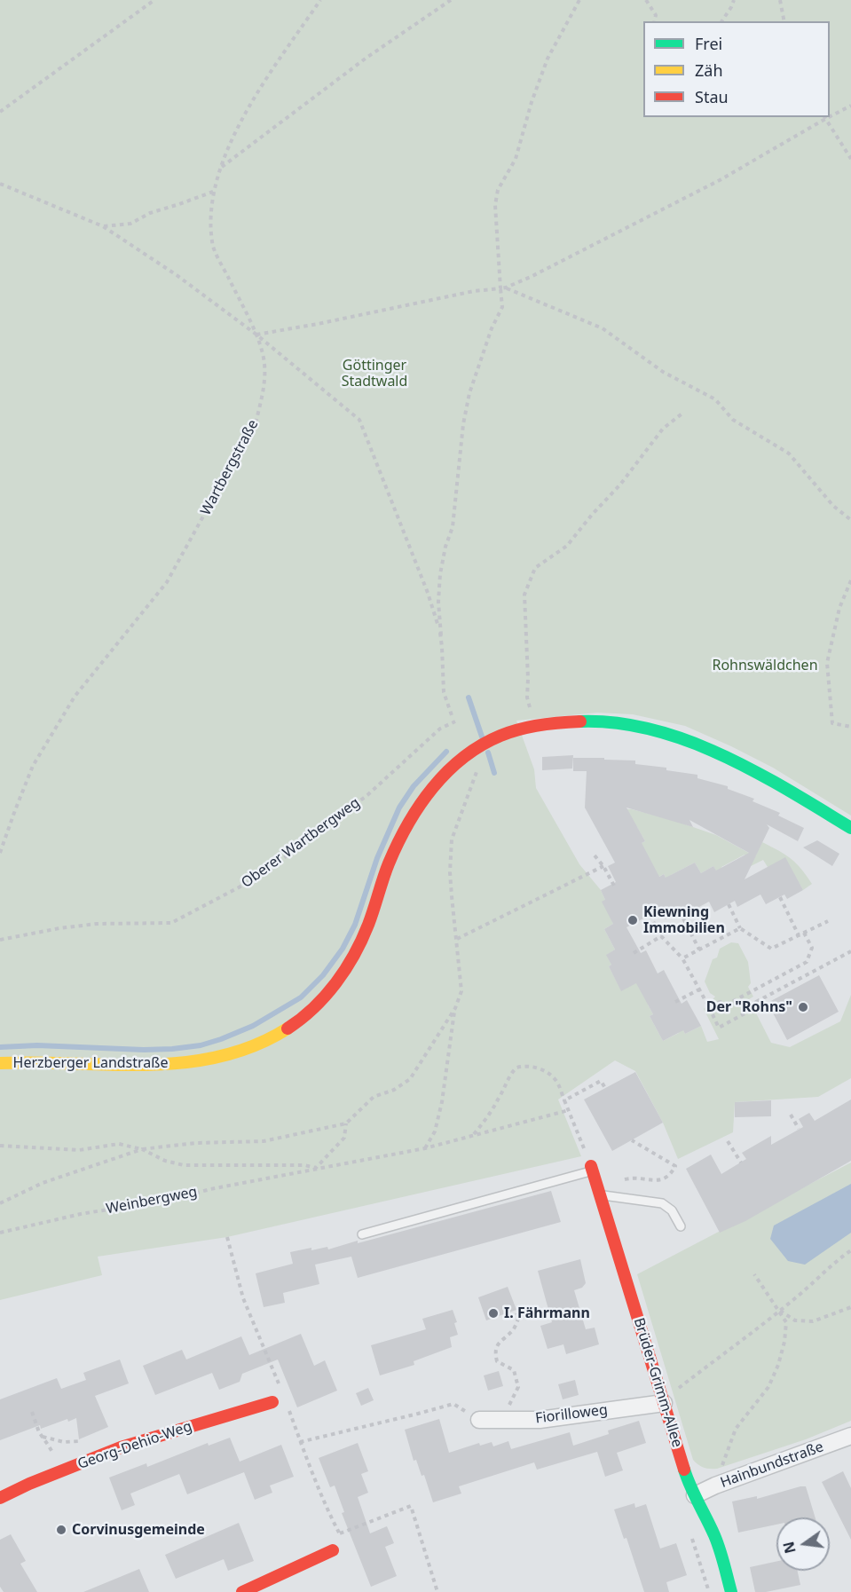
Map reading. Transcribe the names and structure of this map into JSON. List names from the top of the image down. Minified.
{"streets":{"street":["Herzberger Landstraße","Brüder-Grimm-Allee","Fiorilloweg","Georg-Dehio-Weg","Hainbundstraße"],"path":["Wartbergstraße","Oberer Wartbergweg","Weinbergweg"]},"crossings":[["Brüder-Grimm-Allee","Fiorilloweg"],["Brüder-Grimm-Allee","Hainbundstraße"]],"parks":["Göttinger Stadtwald","Rohnswäldchen"],"places":["Kiewning Immobilien","Der \"Rohns\"","I. Fährmann","Corvinusgemeinde"],"legend":["Frei","Zäh","Stau"],"north":"left"}
